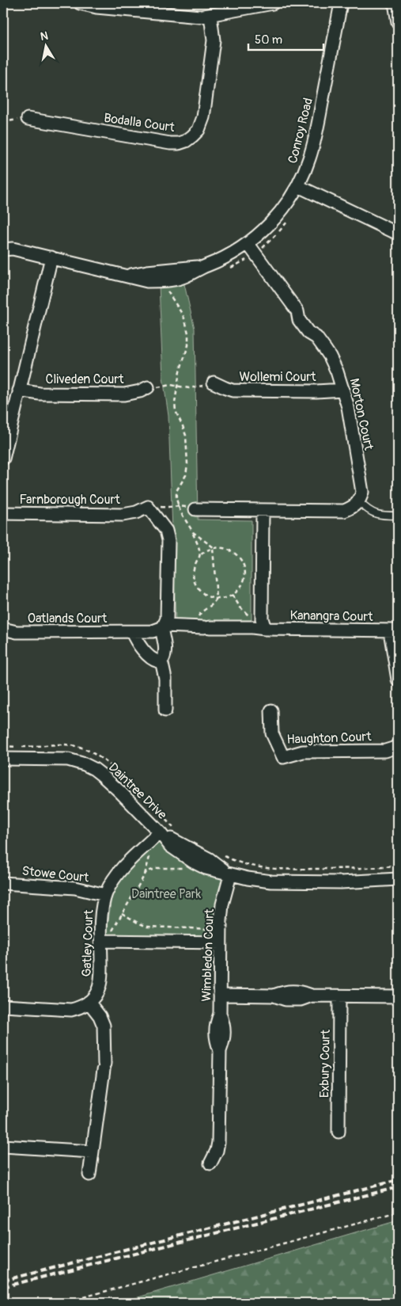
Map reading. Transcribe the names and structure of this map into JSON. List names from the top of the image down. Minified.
{"streets":{"street":["Bodalla Court","Conroy Road","Wollemi Court","Cliveden Court","Morton Court","Farnborough Court","Kanangra Court","Oatlands Court","Haughton Court","Daintree Drive","Stowe Court","Gatley Court","Wimbledon Court","Exbury Court"]},"crossings":[["Conroy Road","Morton Court"],["Wollemi Court","Morton Court"],["Kanangra Court","Oatlands Court"],["Daintree Drive","Gatley Court"],["Daintree Drive","Wimbledon Court"],["Stowe Court","Gatley Court"]],"parks":["Daintree Park"],"scale_bar":"50 m","north":"top"}
